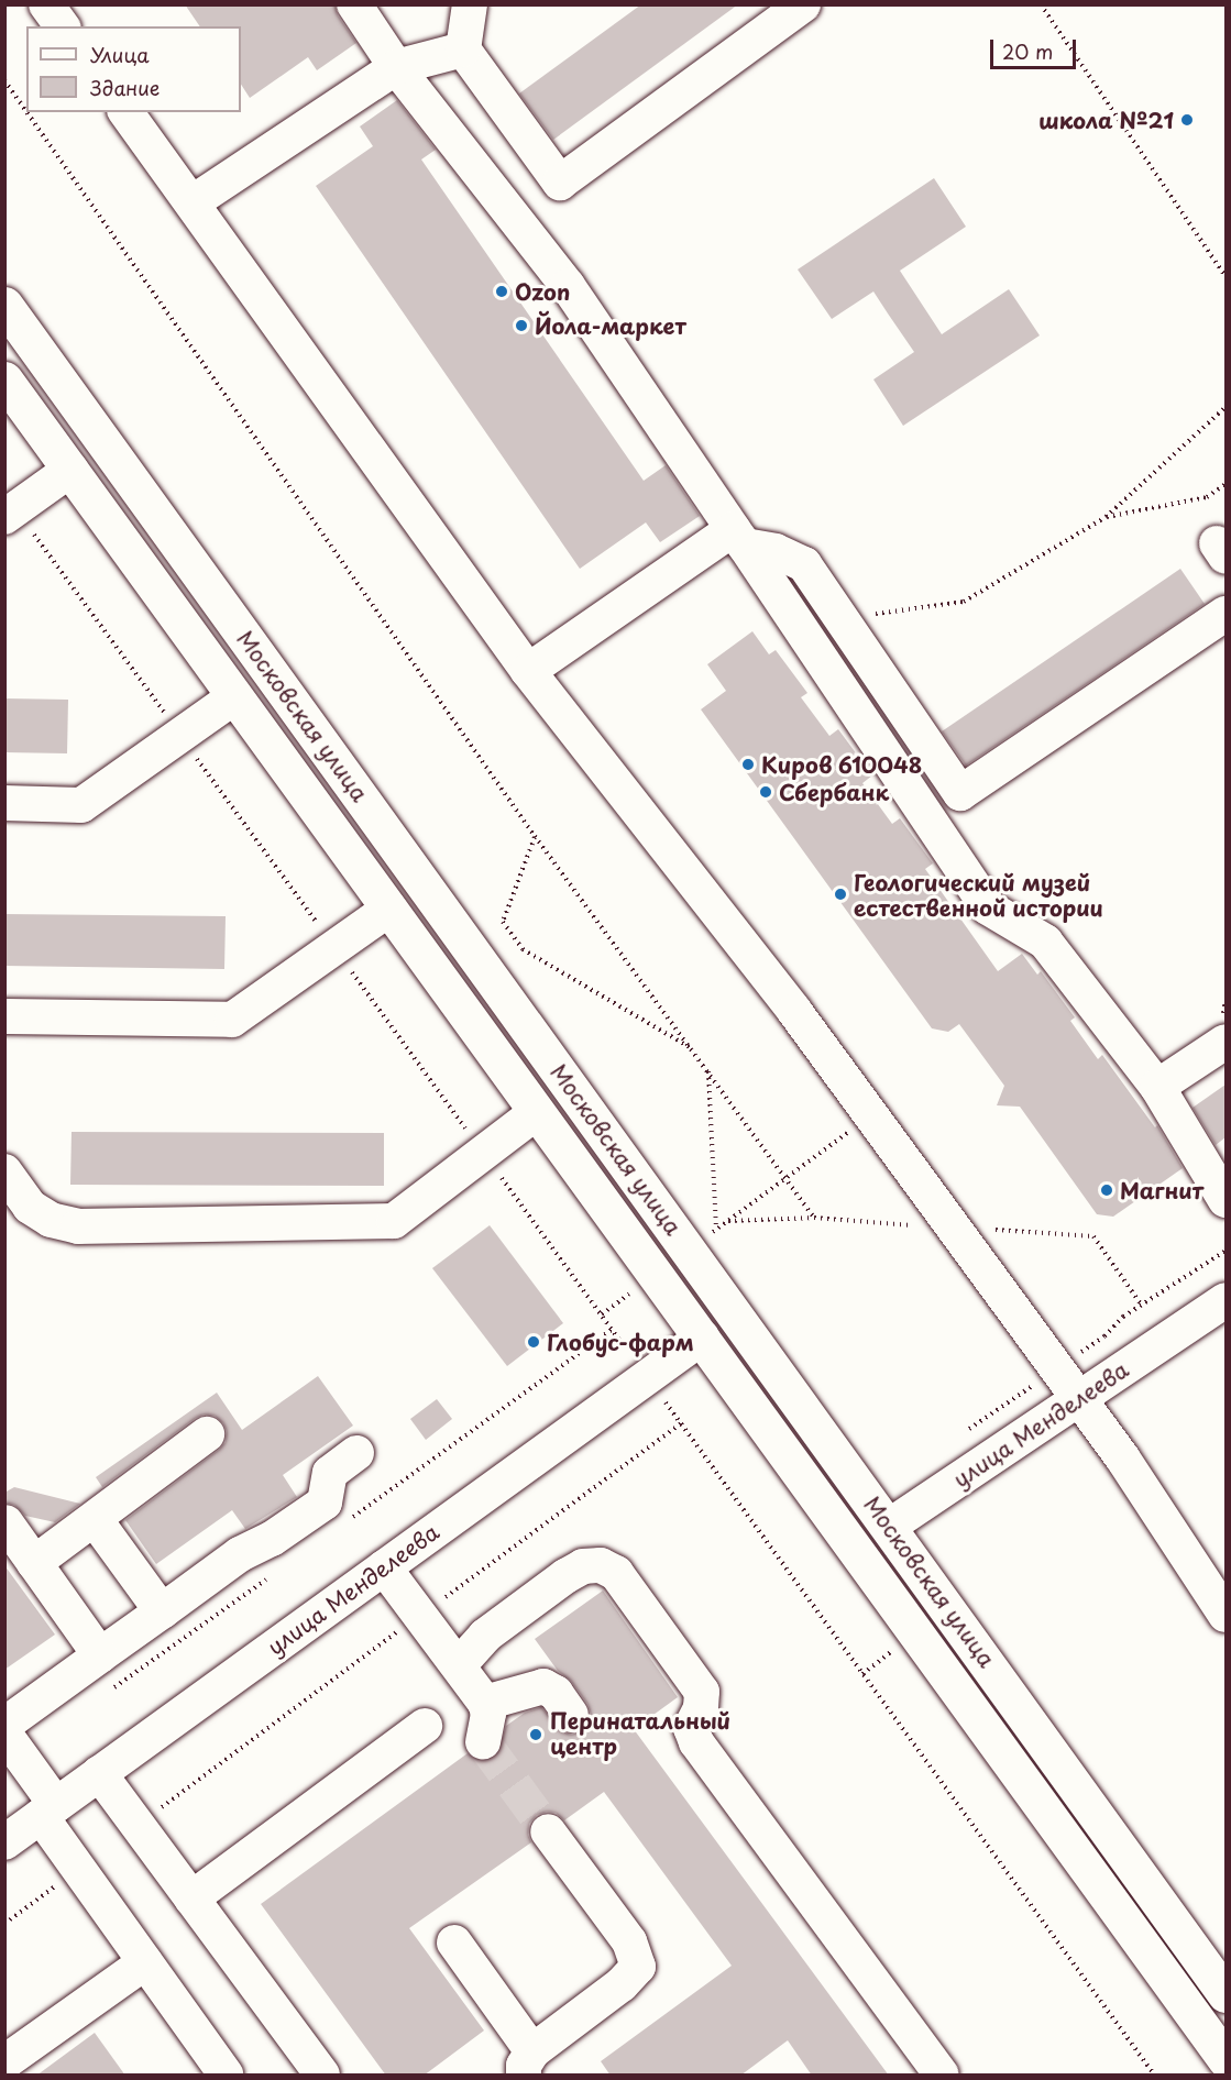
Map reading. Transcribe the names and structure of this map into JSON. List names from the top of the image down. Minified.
{"streets":{"main road":["Московская улица","улица Менделеева"]},"crossings":[["Московская улица","улица Менделеева"]],"places":["школа №21","Ozon","Йола-маркет","Киров 610048","Сбербанк","Геологический музей естественной истории","Магнит","Глобус-фарм","Перинатальный центр"],"legend":["Улица","Здание"],"scale_bar":"20 m"}
